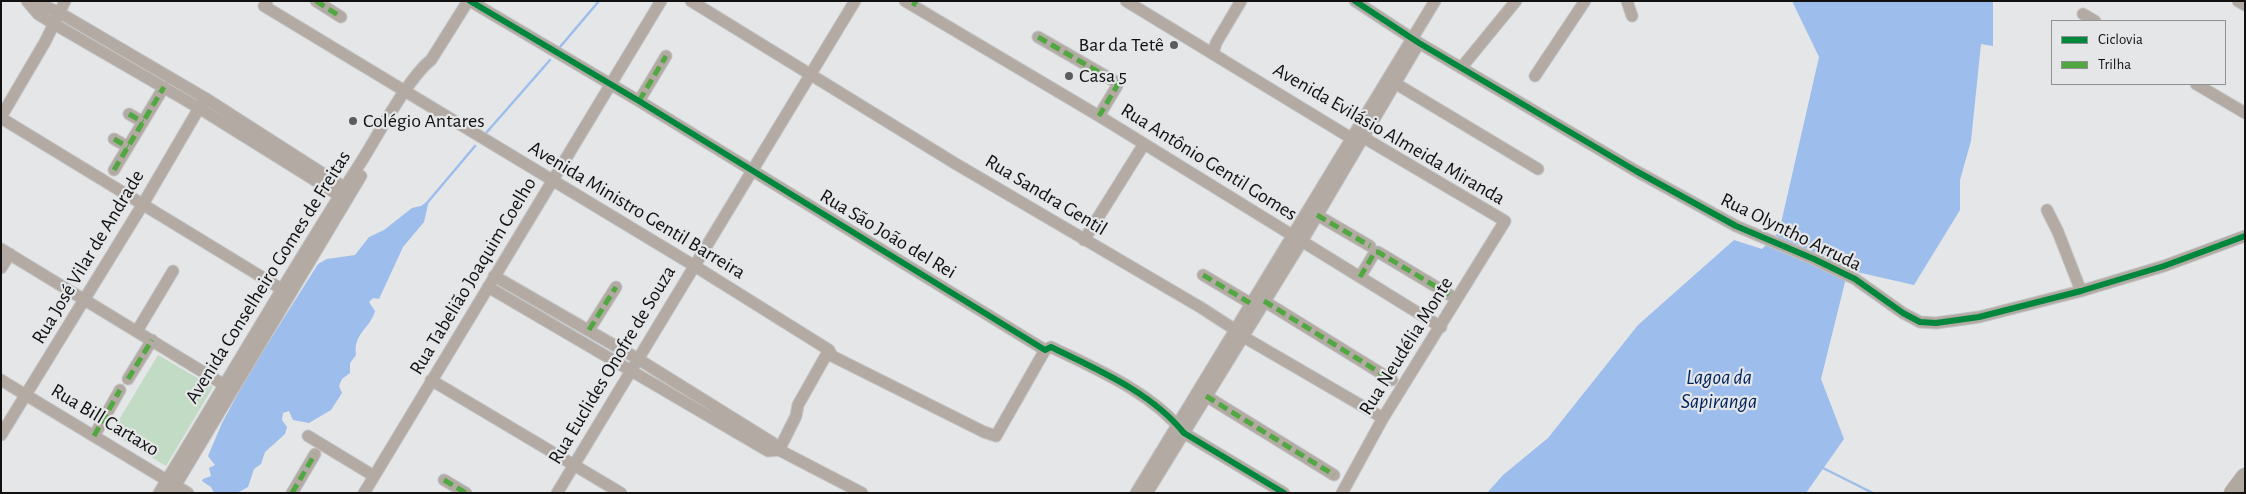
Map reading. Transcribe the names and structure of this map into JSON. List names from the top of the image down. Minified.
{"streets":{"street":["Avenida Evilásio Almeida Miranda","Rua Antônio Gentil Gomes","Rua Sandra Gentil","Avenida Ministro Gentil Barreira","Rua Olyntho Arruda","Rua São João del Rei","Rua José Vilar de Andrade","Rua Tabelião Joaquim Coelho","Avenida Conselheiro Gomes de Freitas","Rua Neudélia Monte","Rua Euclides Onofre de Souza","Rua Bill Cartaxo"]},"crossings":[["Avenida Evilásio Almeida Miranda","Rua Neudélia Monte"],["Rua Antônio Gentil Gomes","Rua Neudélia Monte"],["Rua Sandra Gentil","Rua Neudélia Monte"],["Rua Sandra Gentil","Rua Euclides Onofre de Souza"],["Avenida Ministro Gentil Barreira","Rua São João del Rei"],["Avenida Ministro Gentil Barreira","Rua Tabelião Joaquim Coelho"],["Avenida Ministro Gentil Barreira","Avenida Conselheiro Gomes de Freitas"],["Avenida Ministro Gentil Barreira","Rua Euclides Onofre de Souza"],["Rua São João del Rei","Rua Tabelião Joaquim Coelho"],["Rua São João del Rei","Avenida Conselheiro Gomes de Freitas"],["Rua São João del Rei","Rua Euclides Onofre de Souza"],["Rua José Vilar de Andrade","Rua Bill Cartaxo"],["Avenida Conselheiro Gomes de Freitas","Rua Bill Cartaxo"]],"water":["Lagoa da Sapiranga"],"places":["Bar da Tetê","Casa 5","Colégio Antares"],"legend":["Ciclovia","Trilha"]}
